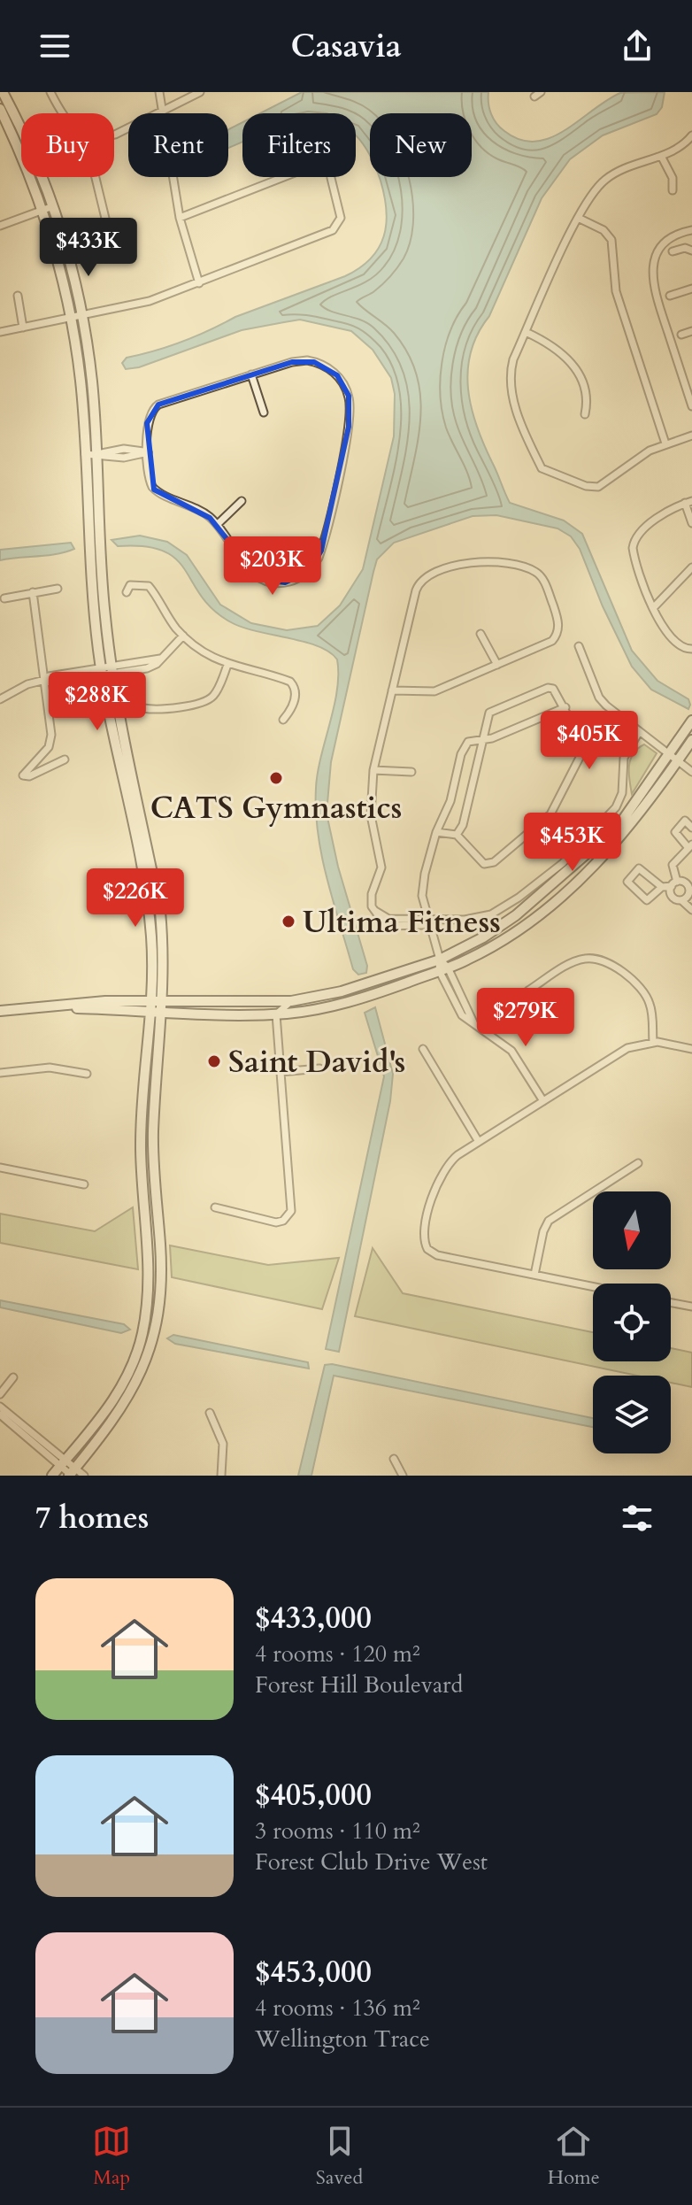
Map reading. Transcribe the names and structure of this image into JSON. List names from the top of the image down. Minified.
{"places":["CATS Gymnastics","Ultima Fitness","Saint David's"],"north":"bottom","page":{"header":"Casavia","chip":["Buy","Rent","Filters","New"],"price":["$433K","$203K","$288K","$405K","$453K","$226K","$279K"],"heading":"7 homes","list":[{"name":"$433,000","note":"4 rooms · 120 m² · Forest Hill Boulevard"},{"name":"$405,000","note":"3 rooms · 110 m² · Forest Club Drive West"},{"name":"$453,000","note":"4 rooms · 136 m² · Wellington Trace"}],"tabs":["Map","Saved","Home"]}}
